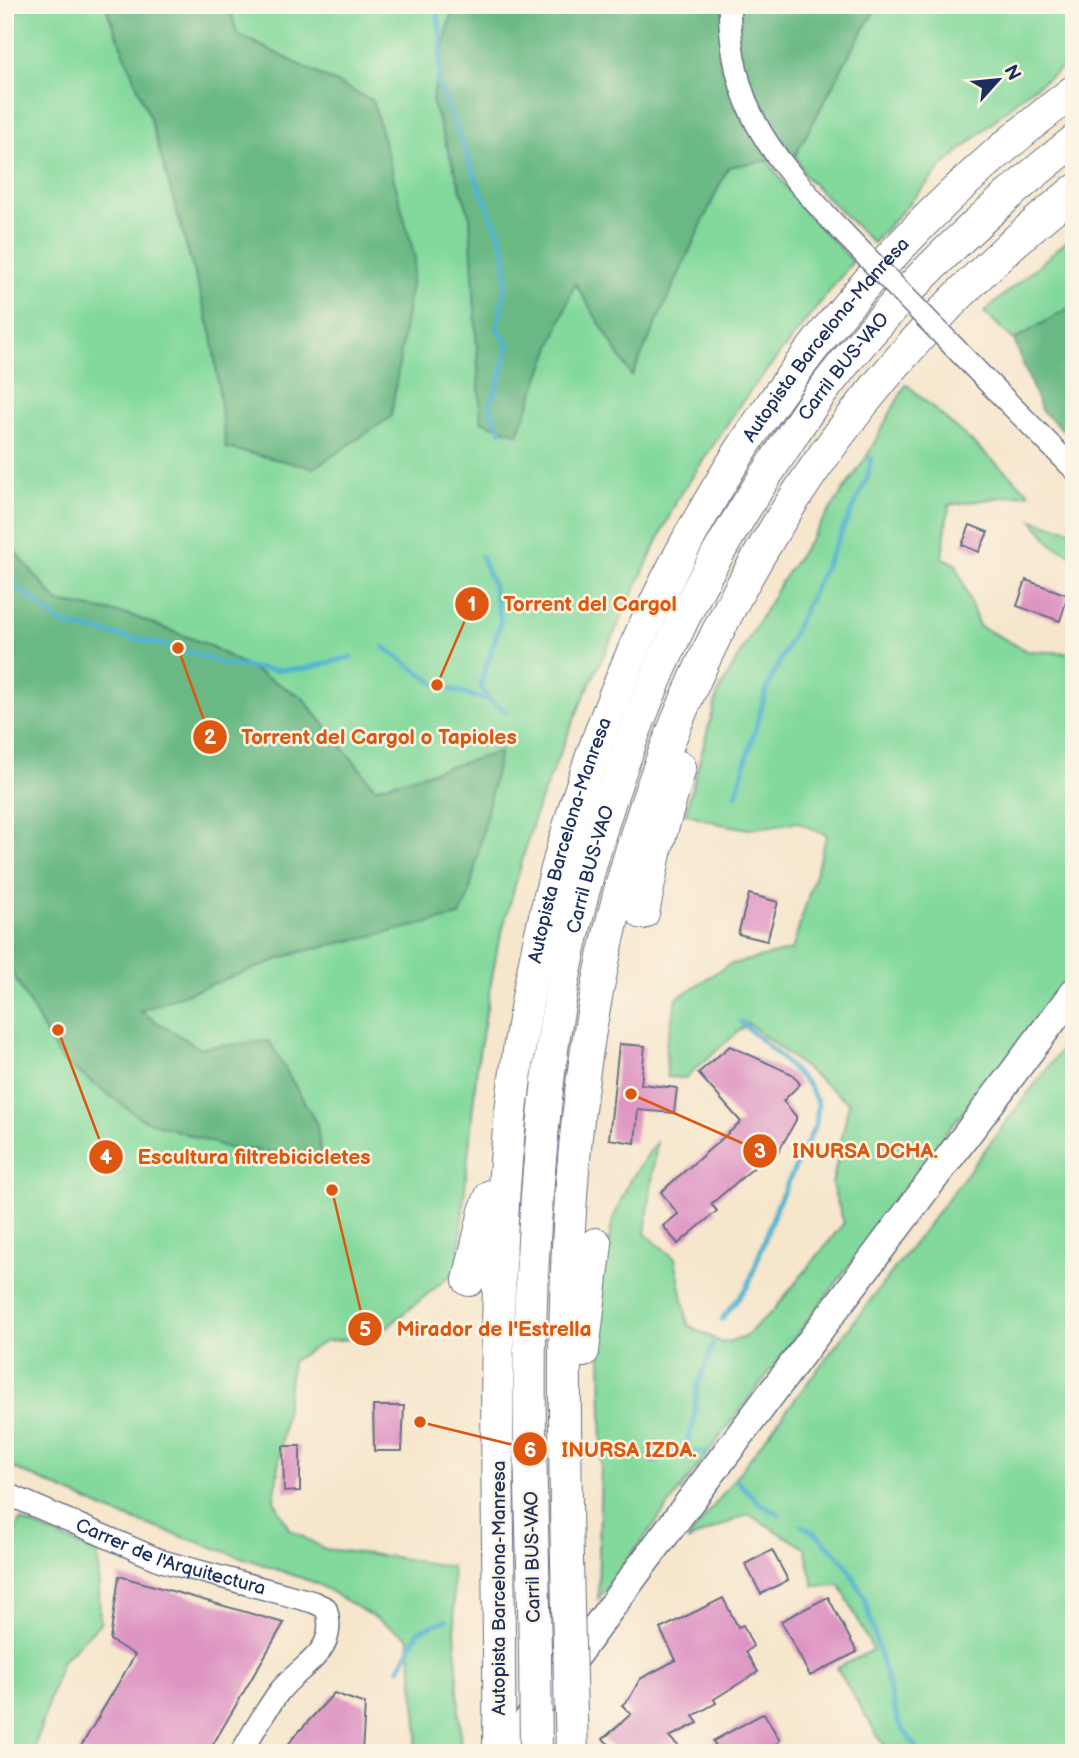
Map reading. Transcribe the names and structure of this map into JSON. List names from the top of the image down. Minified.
{"streets":{"highway":["Autopista Barcelona-Manresa","Carril BUS-VAO"],"street":["Carrer de l'Arquitectura"]},"places":["Torrent del Cargol o Tapioles","Torrent del Cargol","Escultura filtrebicicletes","INURSA DCHA.","Mirador de l'Estrella","INURSA IZDA."],"north":"top right"}
